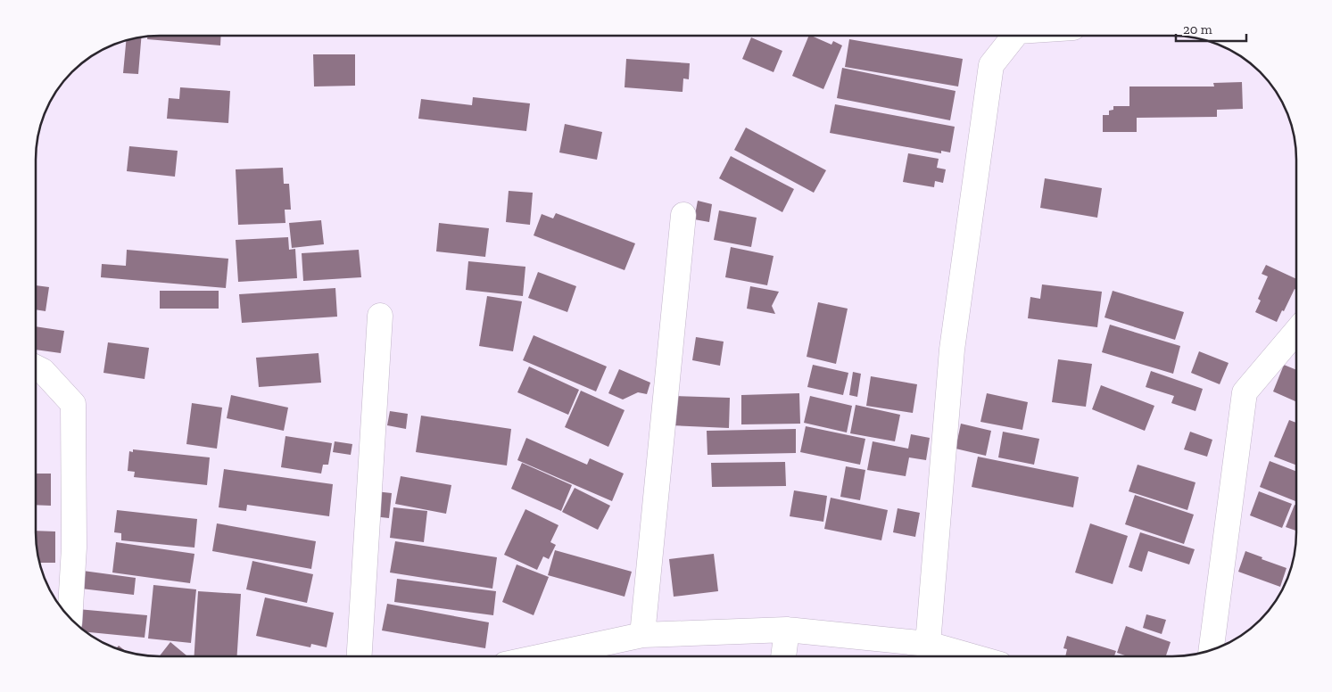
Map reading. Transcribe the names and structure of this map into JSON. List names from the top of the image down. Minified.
{"scale_bar":"20 m"}
